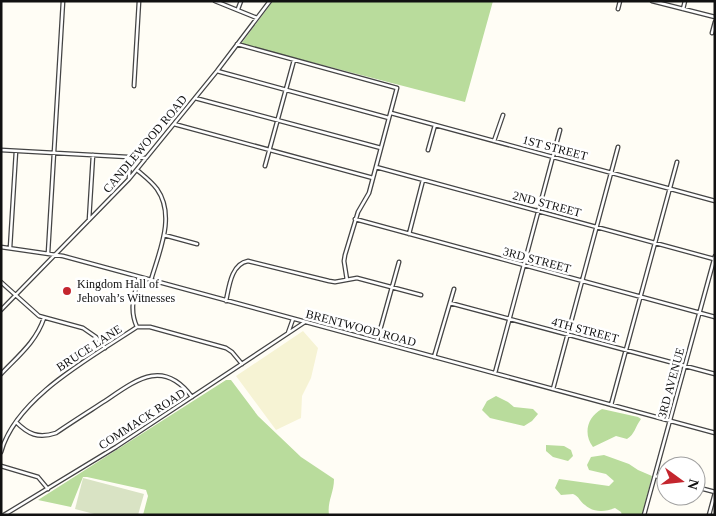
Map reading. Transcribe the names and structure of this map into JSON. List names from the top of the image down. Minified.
{"streets":{"street":["CANDLEWOOD ROAD","1ST STREET","2ND STREET","3RD STREET","BRENTWOOD ROAD","4TH STREET","BRUCE LANE","3RD AVENUE","COMMACK ROAD"]},"crossings":[["CANDLEWOOD ROAD","BRENTWOOD ROAD"],["2ND STREET","3RD AVENUE"],["3RD STREET","3RD AVENUE"],["BRENTWOOD ROAD","3RD AVENUE"],["BRENTWOOD ROAD","COMMACK ROAD"],["4TH STREET","3RD AVENUE"],["BRUCE LANE","COMMACK ROAD"]],"places":["Kingdom Hall of Jehovah’s Witnesses"],"north":"right"}
